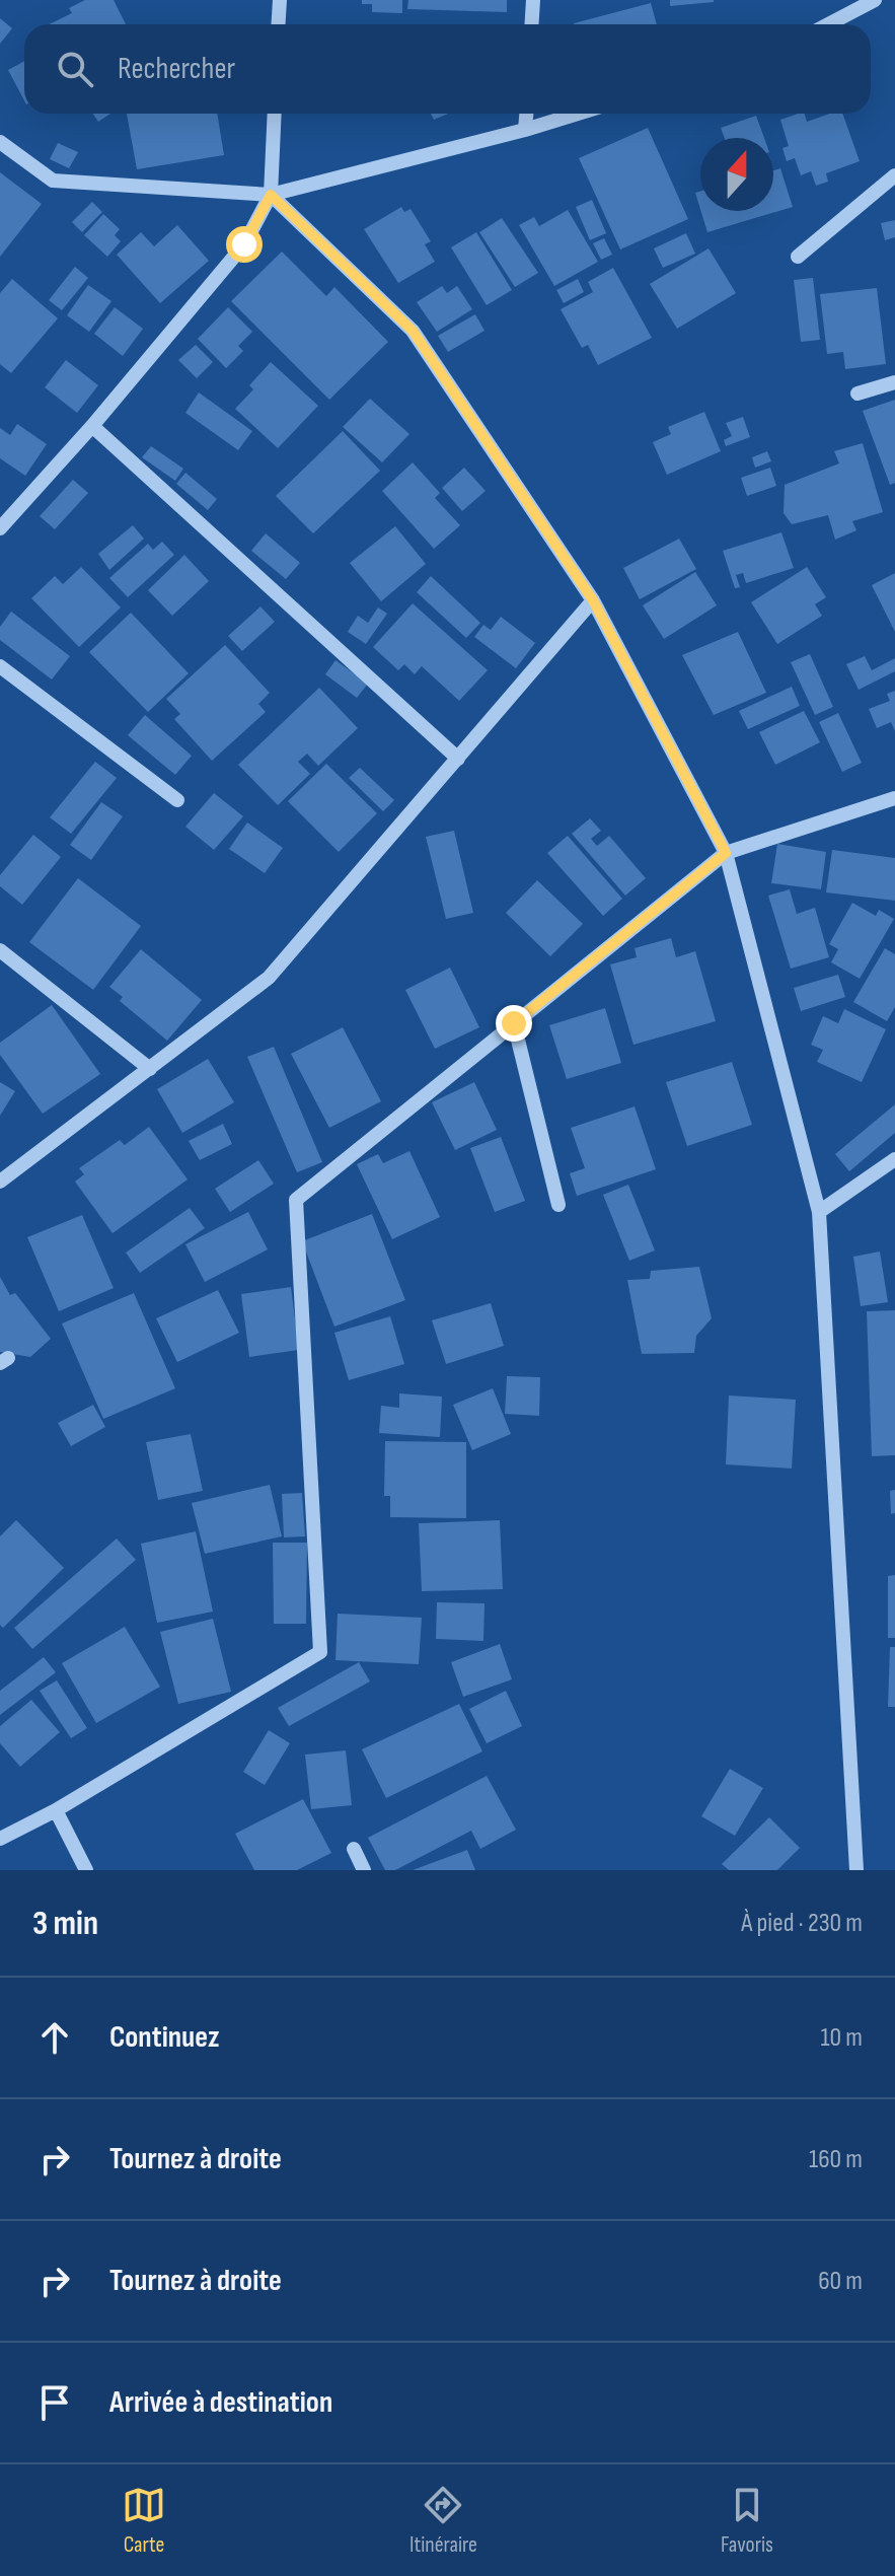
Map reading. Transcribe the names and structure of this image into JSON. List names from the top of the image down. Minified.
{"north":"top","page":{"search":"Rechercher","heading":["3 min","À pied · 230 m"],"list":[["Continuez","10 m"],["Tournez à droite","160 m"],["Tournez à droite","60 m"],"Arrivée à destination"],"nav":["Carte","Itinéraire","Favoris"]}}
